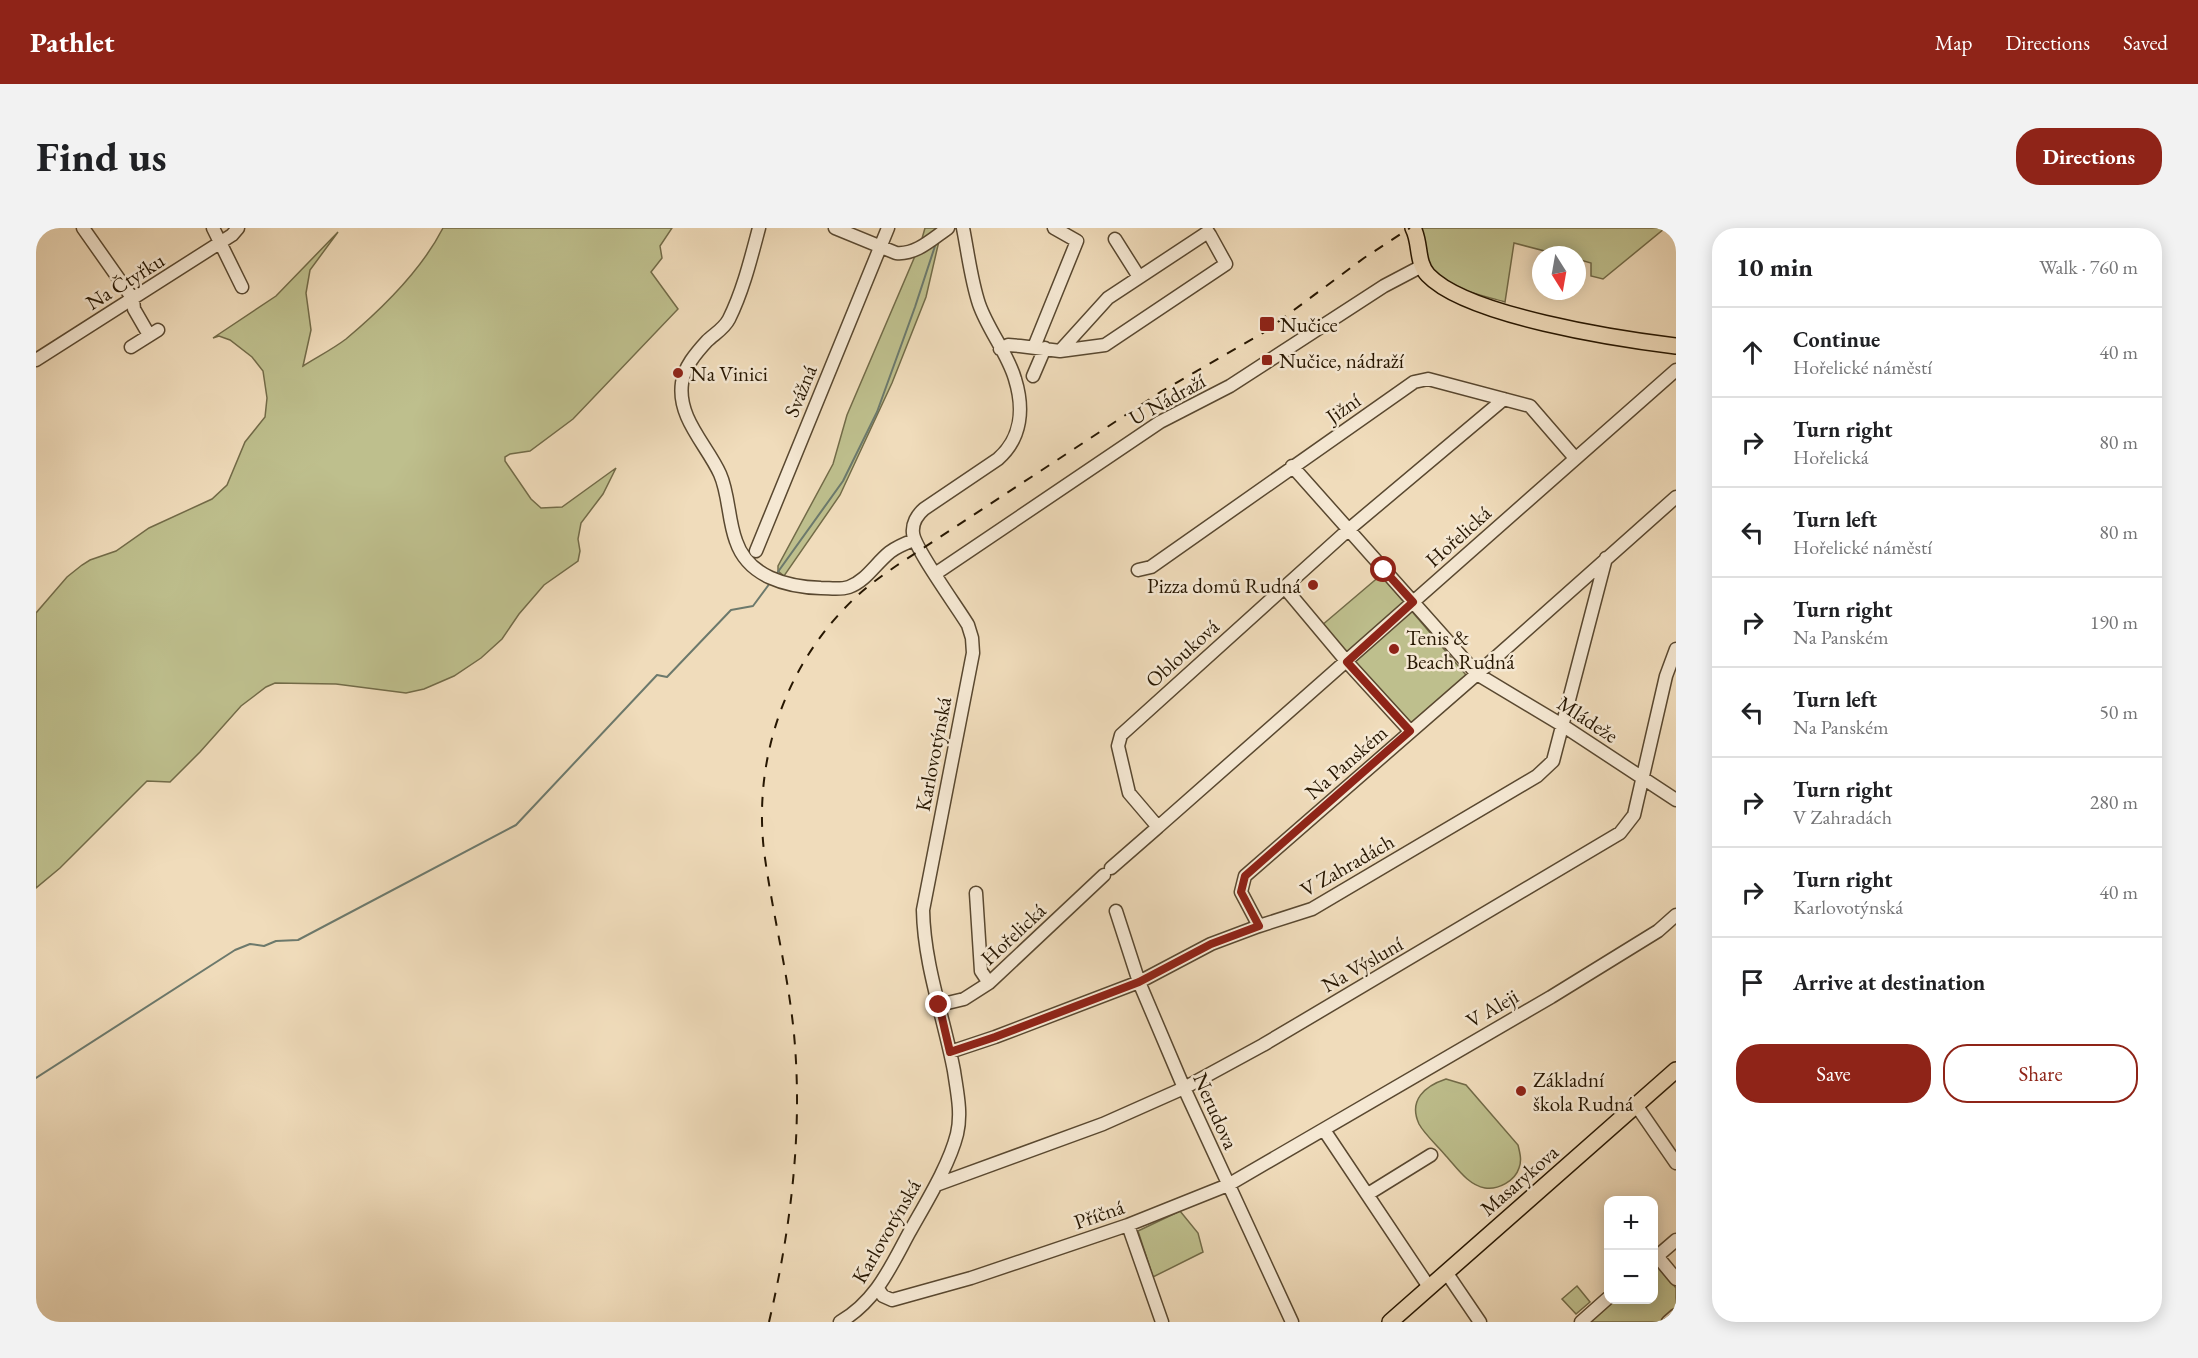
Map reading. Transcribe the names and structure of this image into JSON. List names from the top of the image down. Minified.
{"streets":{"main road":["Masarykova"],"street":["Na Čtyřku","Svážná","U Nádraží","Jižní","Hořelická","Oblouková","Mládeže","Karlovotýnská","Na Panském","V Zahradách","Na Výsluní","V Aleji","Nerudova","Příčná"]},"crossings":[["U Nádraží","Karlovotýnská"],["Jižní","Hořelická"],["Jižní","Oblouková"],["Jižní","Mládeže"],["Hořelická","Oblouková"],["Hořelická","Mládeže"],["Hořelická","Karlovotýnská"],["Oblouková","Mládeže"],["Mládeže","Na Panském"],["Mládeže","V Zahradách"],["Mládeže","Na Výsluní"],["Karlovotýnská","V Zahradách"],["Karlovotýnská","Na Výsluní"],["Karlovotýnská","Příčná"],["Na Panském","V Zahradách"],["V Zahradách","Nerudova"],["Na Výsluní","Nerudova"],["V Aleji","Příčná"],["Nerudova","Příčná"]],"places":{"transit":["Nučice","Nučice, nádraží"],"other":["Na Vinici","Pizza domů Rudná","Tenis & Beach Rudná","Základní škola Rudná"]},"north":"bottom","page":{"header":"Pathlet","nav":["Map","Directions","Saved"],"buttons":["Directions",["Save","Share"]],"title":"Find us","heading":["10 min","Walk · 760 m"],"list":[["Continue","Hořelické náměstí","40 m"],["Turn right","Hořelická","80 m"],["Turn left","Hořelické náměstí","80 m"],["Turn right","Na Panském","190 m"],["Turn left","Na Panském","50 m"],["Turn right","V Zahradách","280 m"],["Turn right","Karlovotýnská","40 m"],"Arrive at destination"],"map_buttons":["+","−"]}}
